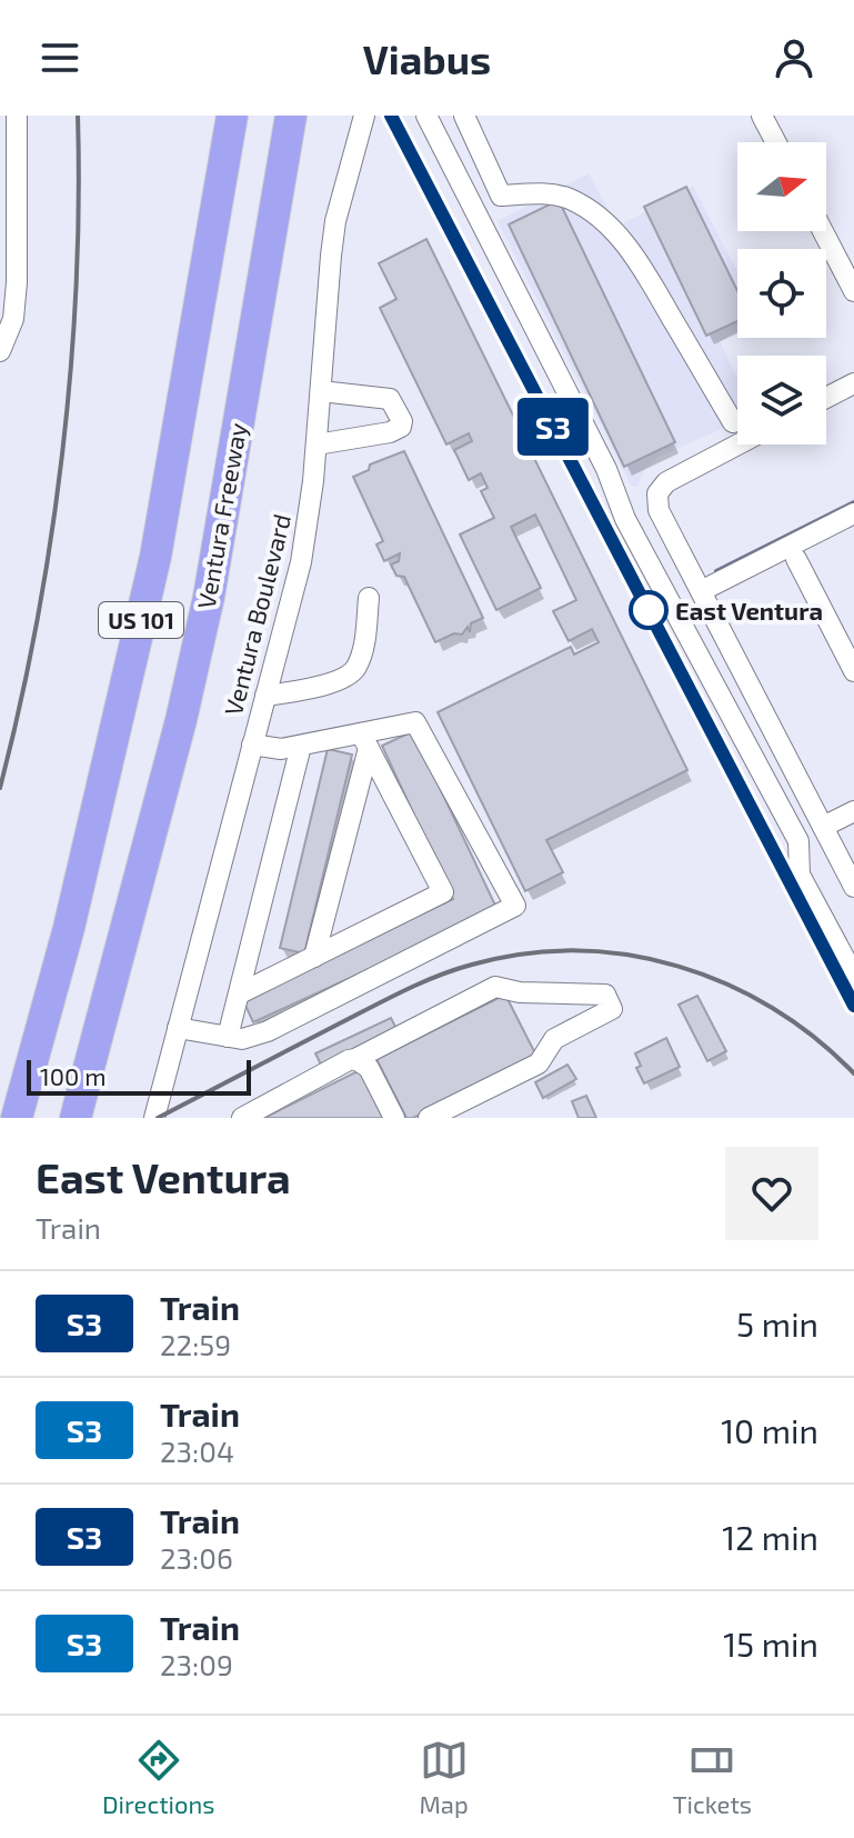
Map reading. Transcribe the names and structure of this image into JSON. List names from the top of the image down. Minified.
{"streets":{"highway":["Ventura Freeway","US 101"],"street":["Ventura Boulevard"]},"places":["East Ventura"],"scale_bar":"100 m","north":"right","page":{"header":"Viabus","on_map":"S3","scale":"100 m","heading":["East Ventura","Train"],"list":[{"mark":"S3","name":"Train","note":"22:59","value":"5 min"},{"mark":"S3","name":"Train","note":"23:04","value":"10 min"},{"mark":"S3","name":"Train","note":"23:06","value":"12 min"},{"mark":"S3","name":"Train","note":"23:09","value":"15 min"}],"tabs":["Directions","Map","Tickets"]}}
